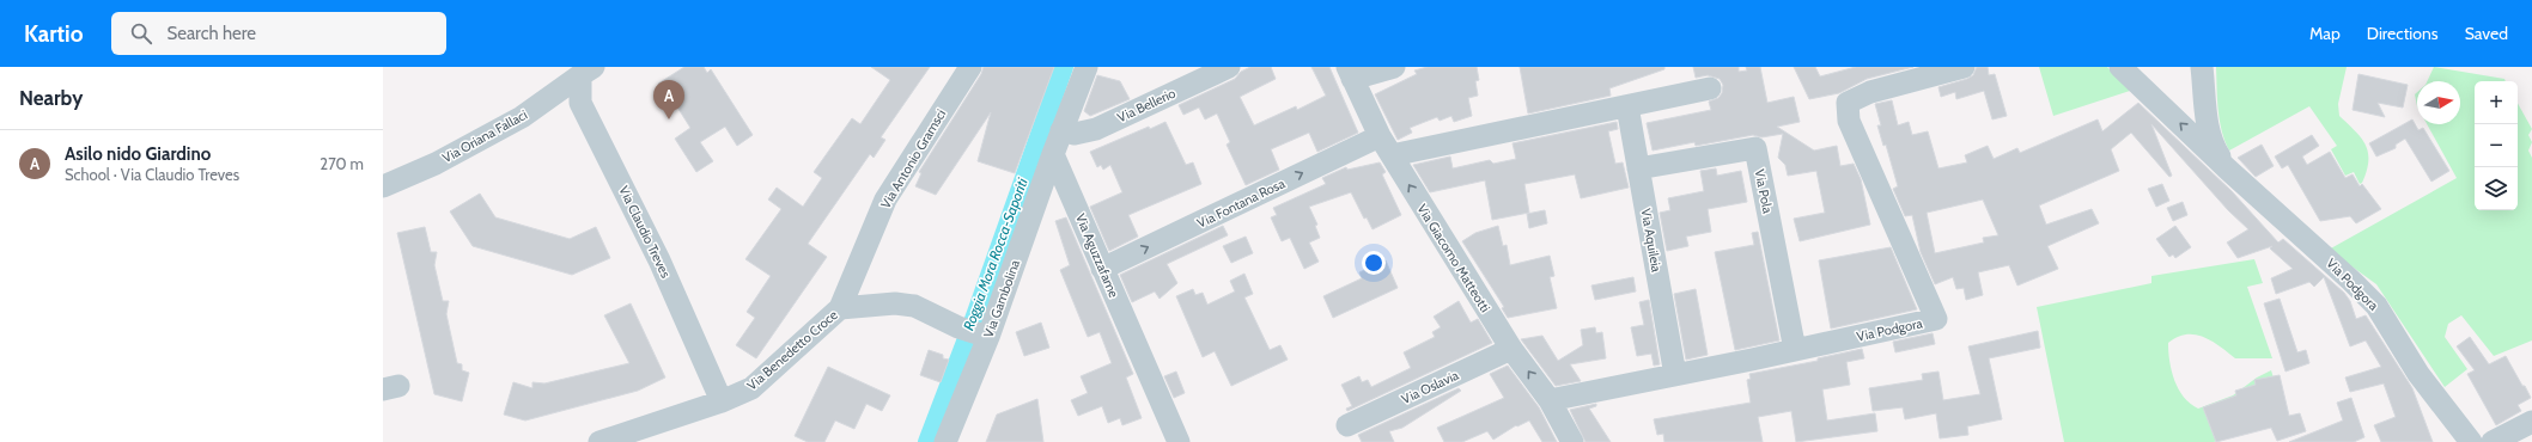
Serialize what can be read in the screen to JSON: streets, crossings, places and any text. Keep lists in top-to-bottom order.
{
  "streets": {
    "street": [
      "Via Bellerio",
      "Via Oriana Fallaci",
      "Via Antonio Gramsci",
      "Via Pola",
      "Via Fontana Rosa",
      "Via Claudio Treves",
      "Via Aquileia",
      "Via Aguzzafame",
      "Via Giacomo Matteotti",
      "Via Podgora",
      "Via Gambolina",
      "Via Benedetto Croce",
      "Via Oslavia"
    ]
  },
  "crossings": [
    ["Via Oriana Fallaci", "Via Claudio Treves"],
    ["Via Antonio Gramsci", "Via Benedetto Croce"],
    ["Via Pola", "Via Aquileia"],
    ["Via Pola", "Via Podgora"],
    ["Via Fontana Rosa", "Via Aguzzafame"],
    ["Via Fontana Rosa", "Via Giacomo Matteotti"],
    ["Via Claudio Treves", "Via Benedetto Croce"],
    ["Via Aquileia", "Via Podgora"],
    ["Via Aguzzafame", "Via Gambolina"],
    ["Via Giacomo Matteotti", "Via Podgora"],
    ["Via Giacomo Matteotti", "Via Oslavia"],
    ["Via Gambolina", "Via Benedetto Croce"]
  ],
  "one_way": ["Via Fontana Rosa", "Via Giacomo Matteotti"],
  "water": ["Roggia Mora Rocca-Saporiti"],
  "north": "right",
  "page": {
    "header": "Kartio",
    "search": "Search here",
    "nav": ["Map", "Directions", "Saved"],
    "heading": "Nearby",
    "pins": "A",
    "map_buttons": ["+", "−"],
    "list": [
      {
        "mark": "A",
        "name": "Asilo nido Giardino",
        "note": "School · Via Claudio Treves",
        "value": "270 m"
      }
    ]
  }
}
